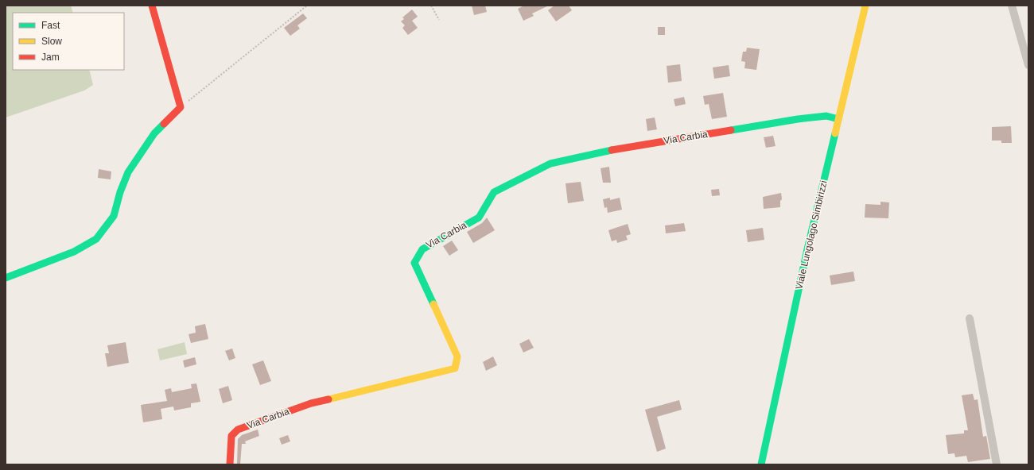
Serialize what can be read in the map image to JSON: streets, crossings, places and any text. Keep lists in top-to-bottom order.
{
  "streets": {
    "street": ["Via Carbia", "Viale Lungolago Simbirizzi"]
  },
  "crossings": [
    ["Via Carbia", "Viale Lungolago Simbirizzi"]
  ],
  "legend": ["Fast", "Slow", "Jam"]
}
